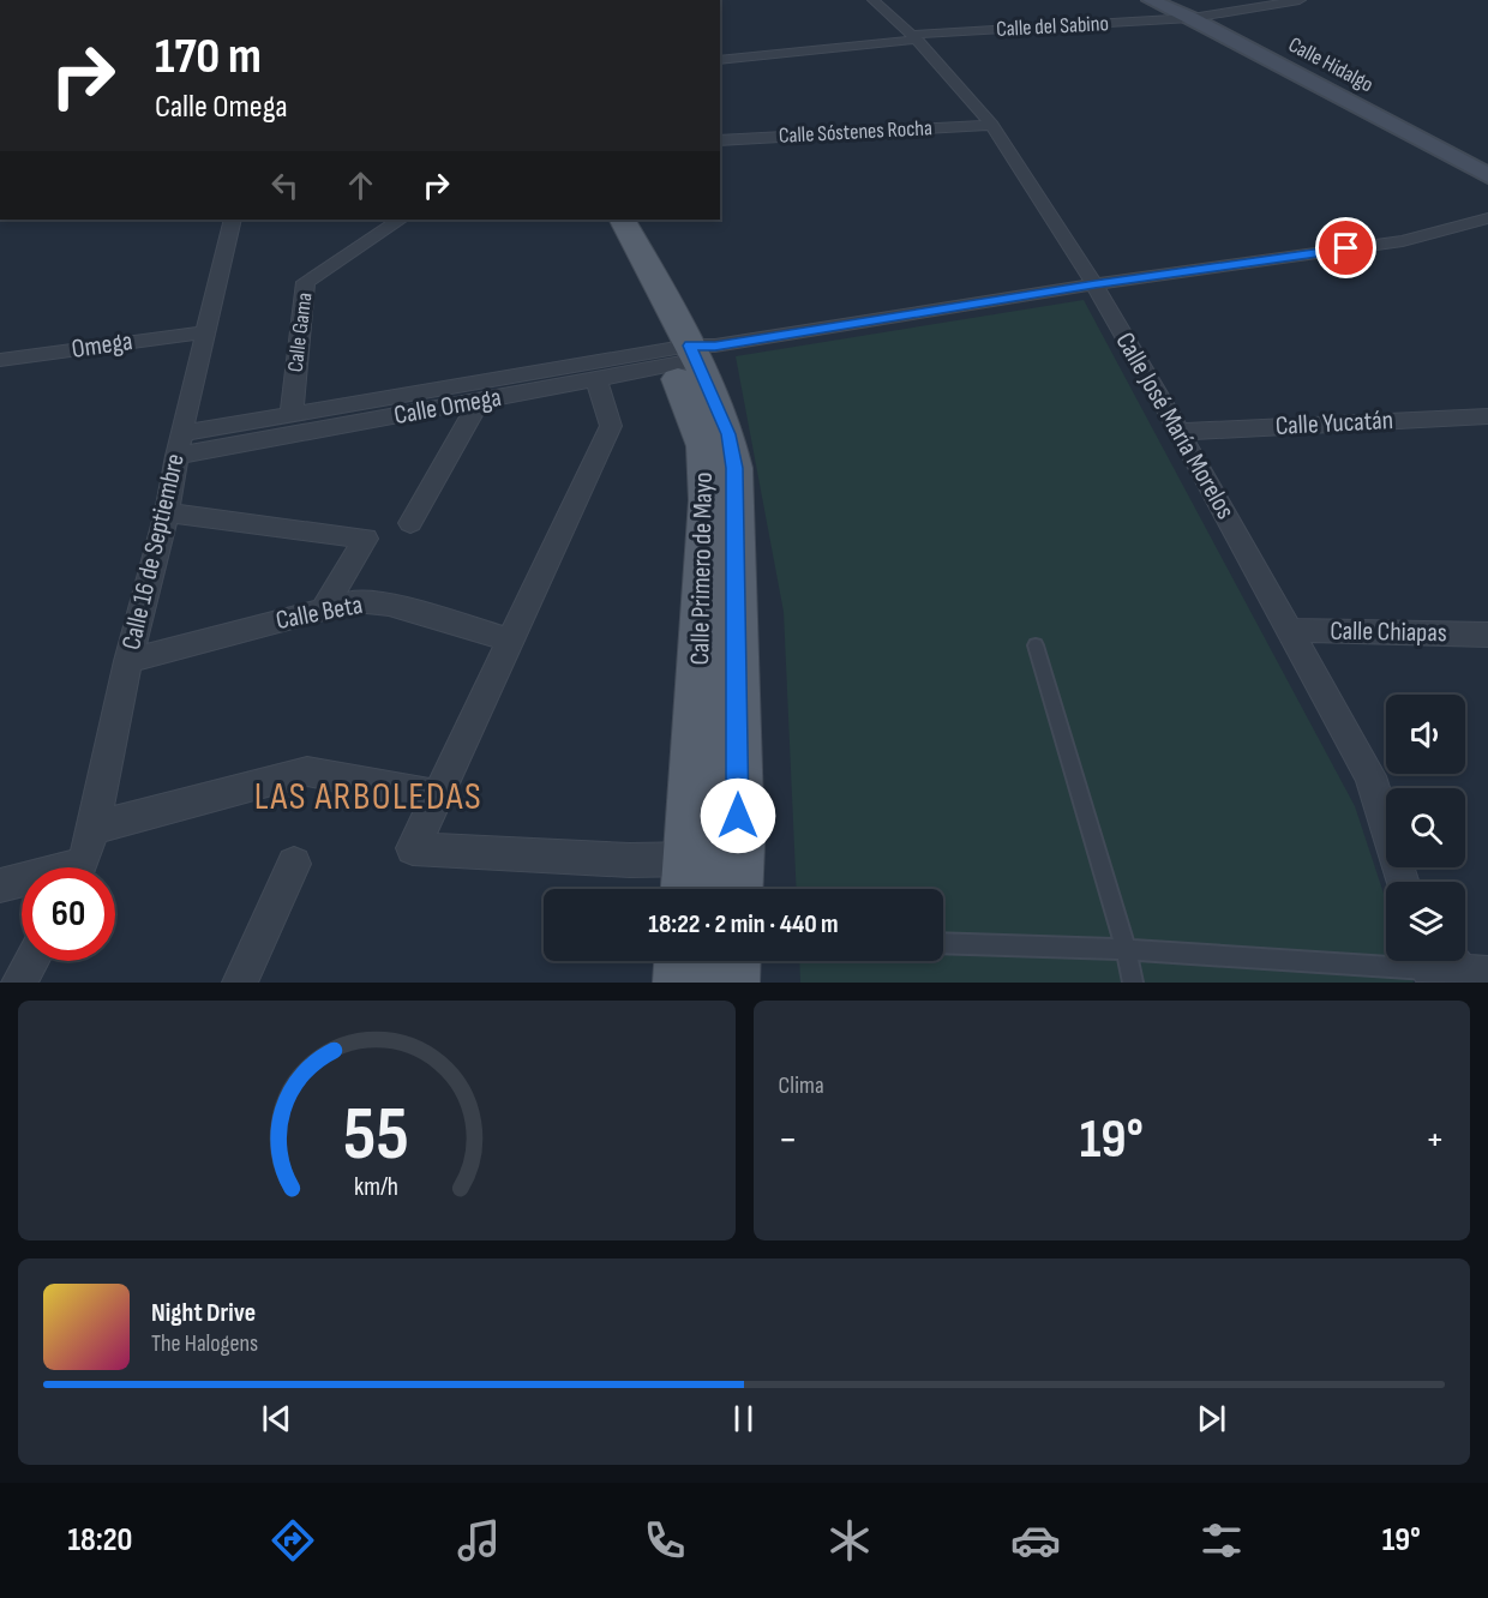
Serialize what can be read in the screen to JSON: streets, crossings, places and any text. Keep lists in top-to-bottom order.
{
  "streets": {
    "main road": ["Calle Primero de Mayo"],
    "street": [
      "Calle del Sabino",
      "Calle Hidalgo",
      "Calle Sóstenes Rocha",
      "Calle Gama",
      "Omega",
      "Calle Omega",
      "Calle Yucatán",
      "Calle José María Morelos",
      "Calle 16 de Septiembre",
      "Calle Beta",
      "Calle Chiapas"
    ]
  },
  "crossings": [
    ["Calle del Sabino", "Calle Hidalgo"],
    ["Calle del Sabino", "Calle José María Morelos"],
    ["Calle Sóstenes Rocha", "Calle José María Morelos"],
    ["Calle Gama", "Calle Omega"],
    ["Omega", "Calle 16 de Septiembre"],
    ["Calle Omega", "Calle José María Morelos"],
    ["Calle Omega", "Calle 16 de Septiembre"],
    ["Calle Omega", "Calle Primero de Mayo"],
    ["Calle Yucatán", "Calle José María Morelos"],
    ["Calle José María Morelos", "Calle Chiapas"],
    ["Calle 16 de Septiembre", "Calle Beta"]
  ],
  "districts": ["LAS ARBOLEDAS"],
  "page": {
    "turn": ["170 m", "Calle Omega"],
    "limit": "60",
    "trip": "18:22 · 2 min · 440 m",
    "tile": "Clima",
    "heat": ["−", "19°", "+"],
    "song": ["Night Drive", "The Halogens"],
    "tabs": ["18:20", "19°"],
    "gauge": ["55", "km/h"]
  }
}
